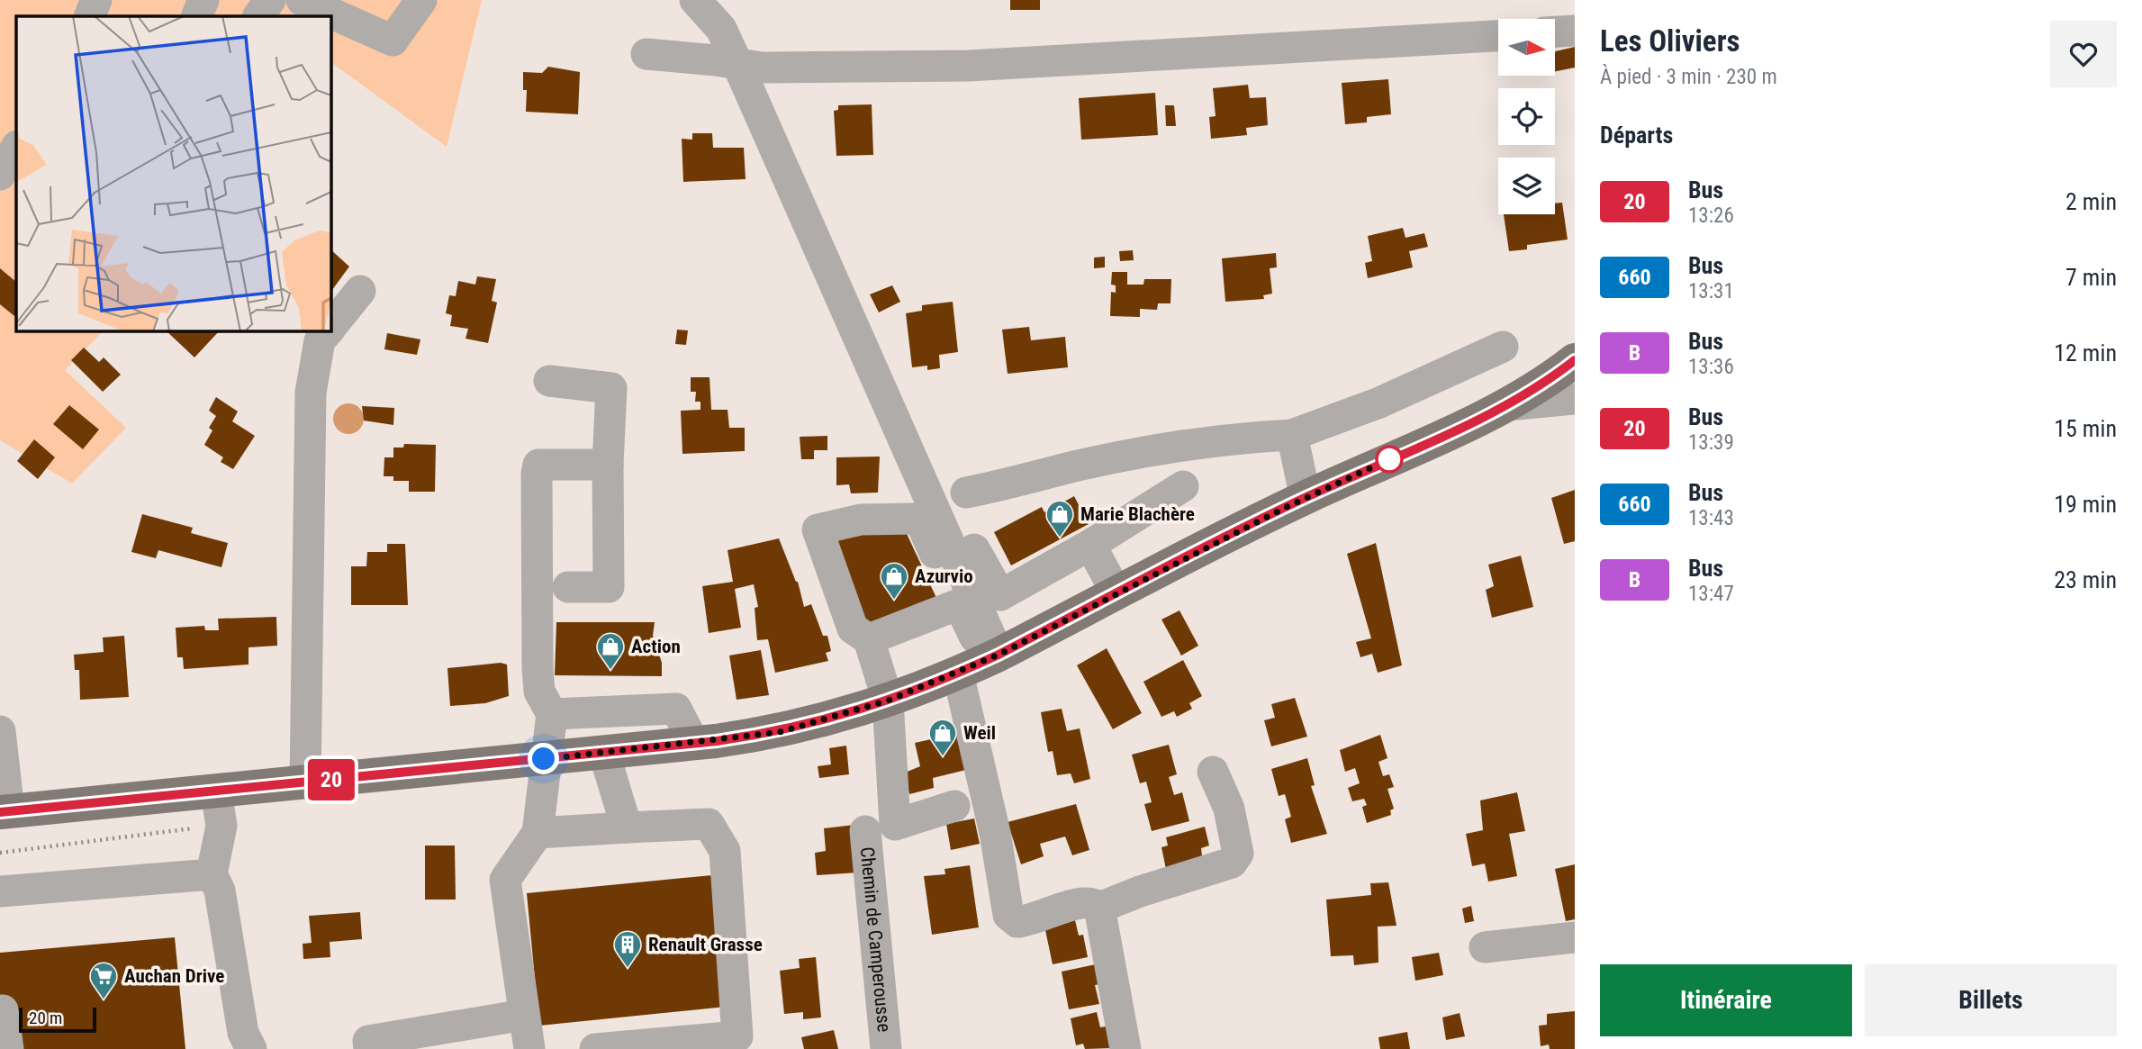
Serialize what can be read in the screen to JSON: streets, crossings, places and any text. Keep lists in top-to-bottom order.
{
  "streets": {
    "street": ["Chemin de Camperousse"]
  },
  "places": {
    "shop": [
      "Marie Blachère",
      "Azurvio",
      "Action",
      "Weil"
    ],
    "building": ["Renault Grasse"],
    "supermarket": ["Auchan Drive"]
  },
  "lines": ["bus line 20"],
  "scale_bar": "20 m",
  "north": "right",
  "page": {
    "on_map": "20",
    "heading": [
      ["Les Oliviers", "À pied · 3 min · 230 m"],
      "Départs"
    ],
    "list": [
      {
        "mark": "20",
        "name": "Bus",
        "note": "13:26",
        "value": "2 min"
      },
      {
        "mark": "660",
        "name": "Bus",
        "note": "13:31",
        "value": "7 min"
      },
      {
        "mark": "B",
        "name": "Bus",
        "note": "13:36",
        "value": "12 min"
      },
      {
        "mark": "20",
        "name": "Bus",
        "note": "13:39",
        "value": "15 min"
      },
      {
        "mark": "660",
        "name": "Bus",
        "note": "13:43",
        "value": "19 min"
      },
      {
        "mark": "B",
        "name": "Bus",
        "note": "13:47",
        "value": "23 min"
      }
    ],
    "buttons": ["Itinéraire", "Billets"],
    "scale": "20 m"
  }
}
